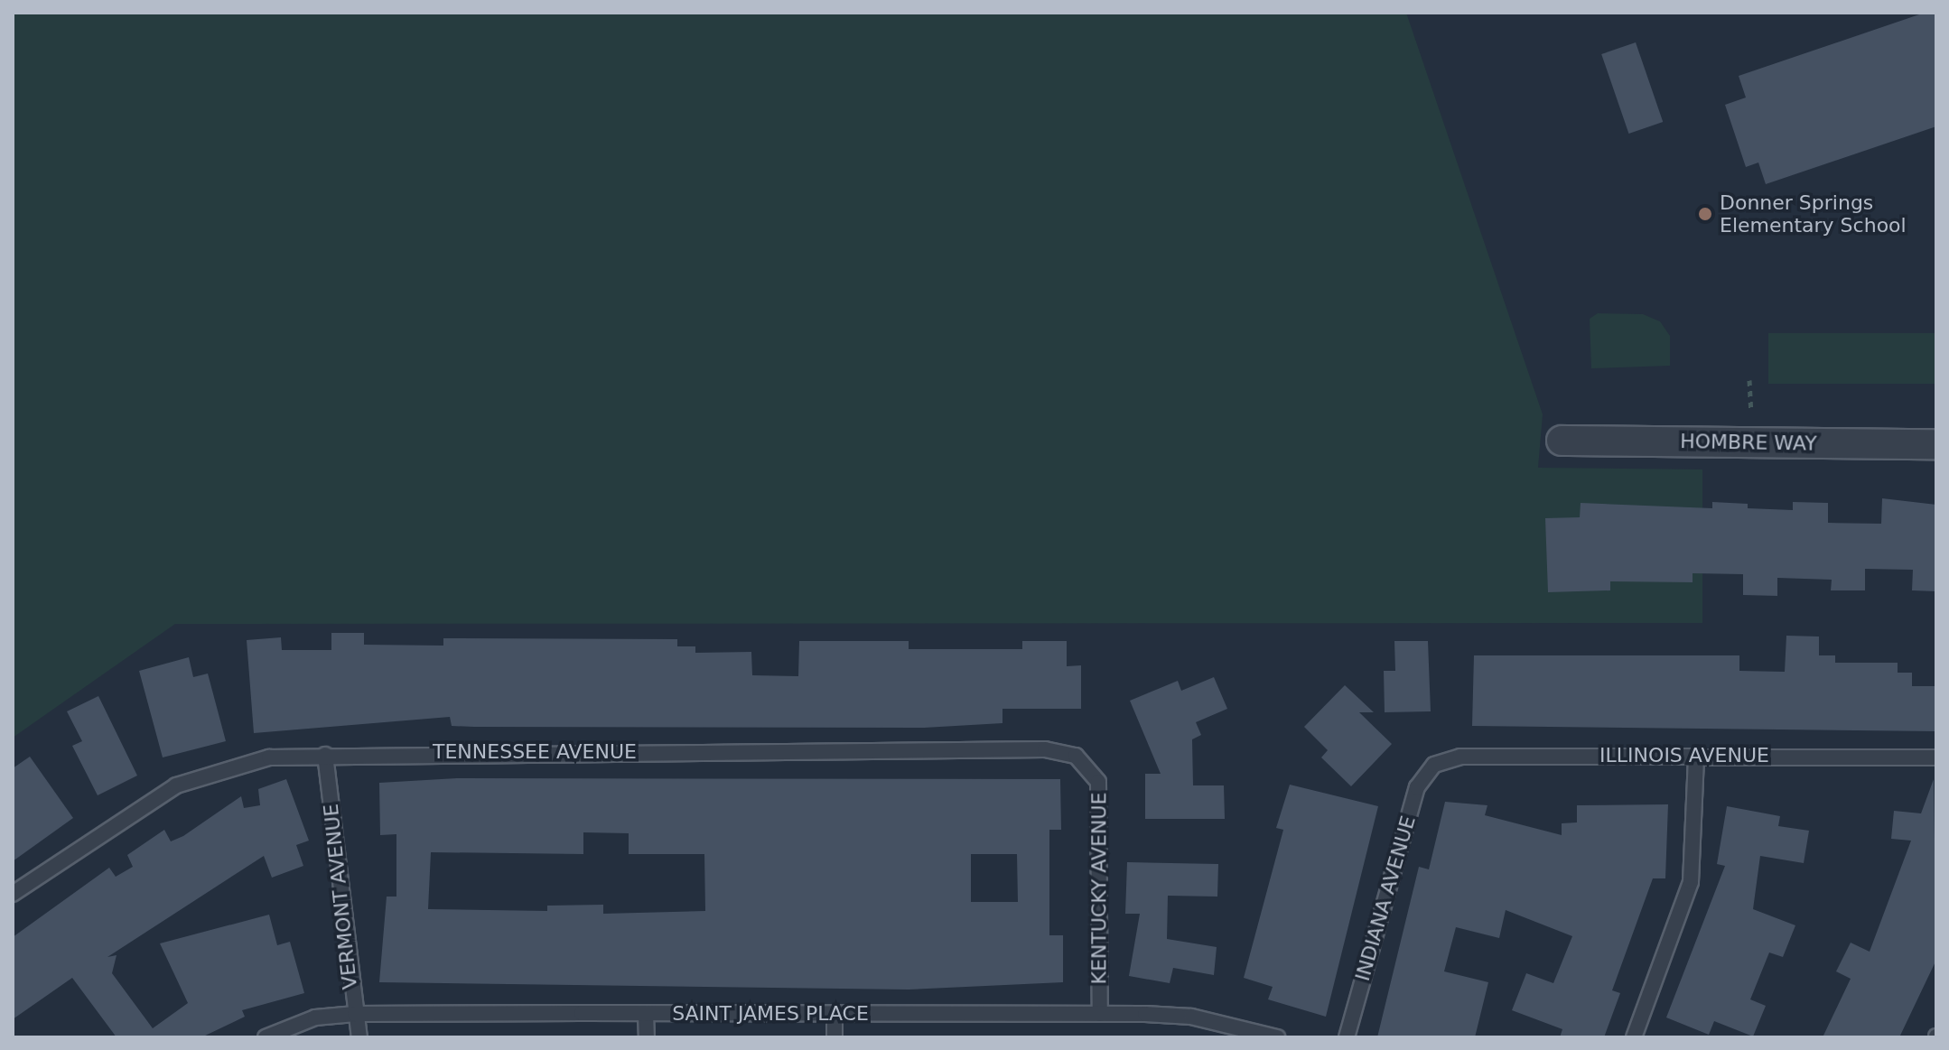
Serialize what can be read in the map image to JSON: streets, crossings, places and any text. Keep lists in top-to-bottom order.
{
  "streets": {
    "street": ["HOMBRE WAY"],
    "lane": [
      "TENNESSEE AVENUE",
      "ILLINOIS AVENUE",
      "KENTUCKY AVENUE",
      "VERMONT AVENUE",
      "INDIANA AVENUE",
      "SAINT JAMES PLACE"
    ]
  },
  "crossings": [
    ["TENNESSEE AVENUE", "KENTUCKY AVENUE"],
    ["TENNESSEE AVENUE", "VERMONT AVENUE"],
    ["ILLINOIS AVENUE", "INDIANA AVENUE"],
    ["KENTUCKY AVENUE", "SAINT JAMES PLACE"],
    ["VERMONT AVENUE", "SAINT JAMES PLACE"]
  ],
  "places": ["Donner Springs Elementary School"]
}
